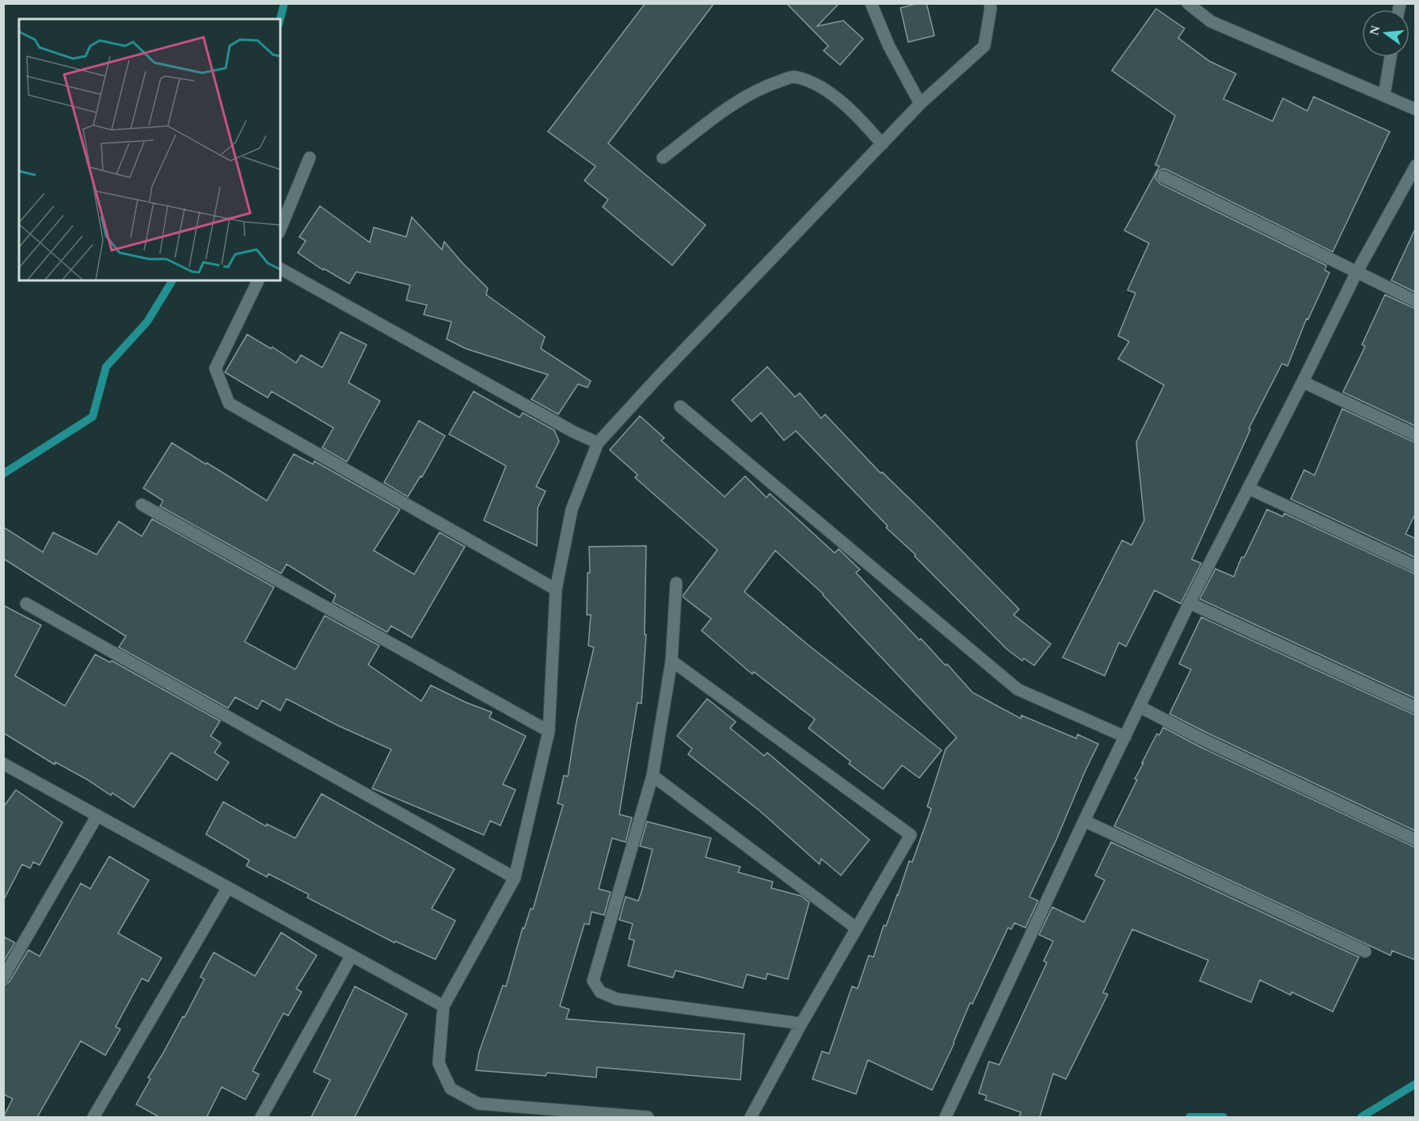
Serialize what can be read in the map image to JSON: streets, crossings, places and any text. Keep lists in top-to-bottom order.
{
  "north": "left"
}
